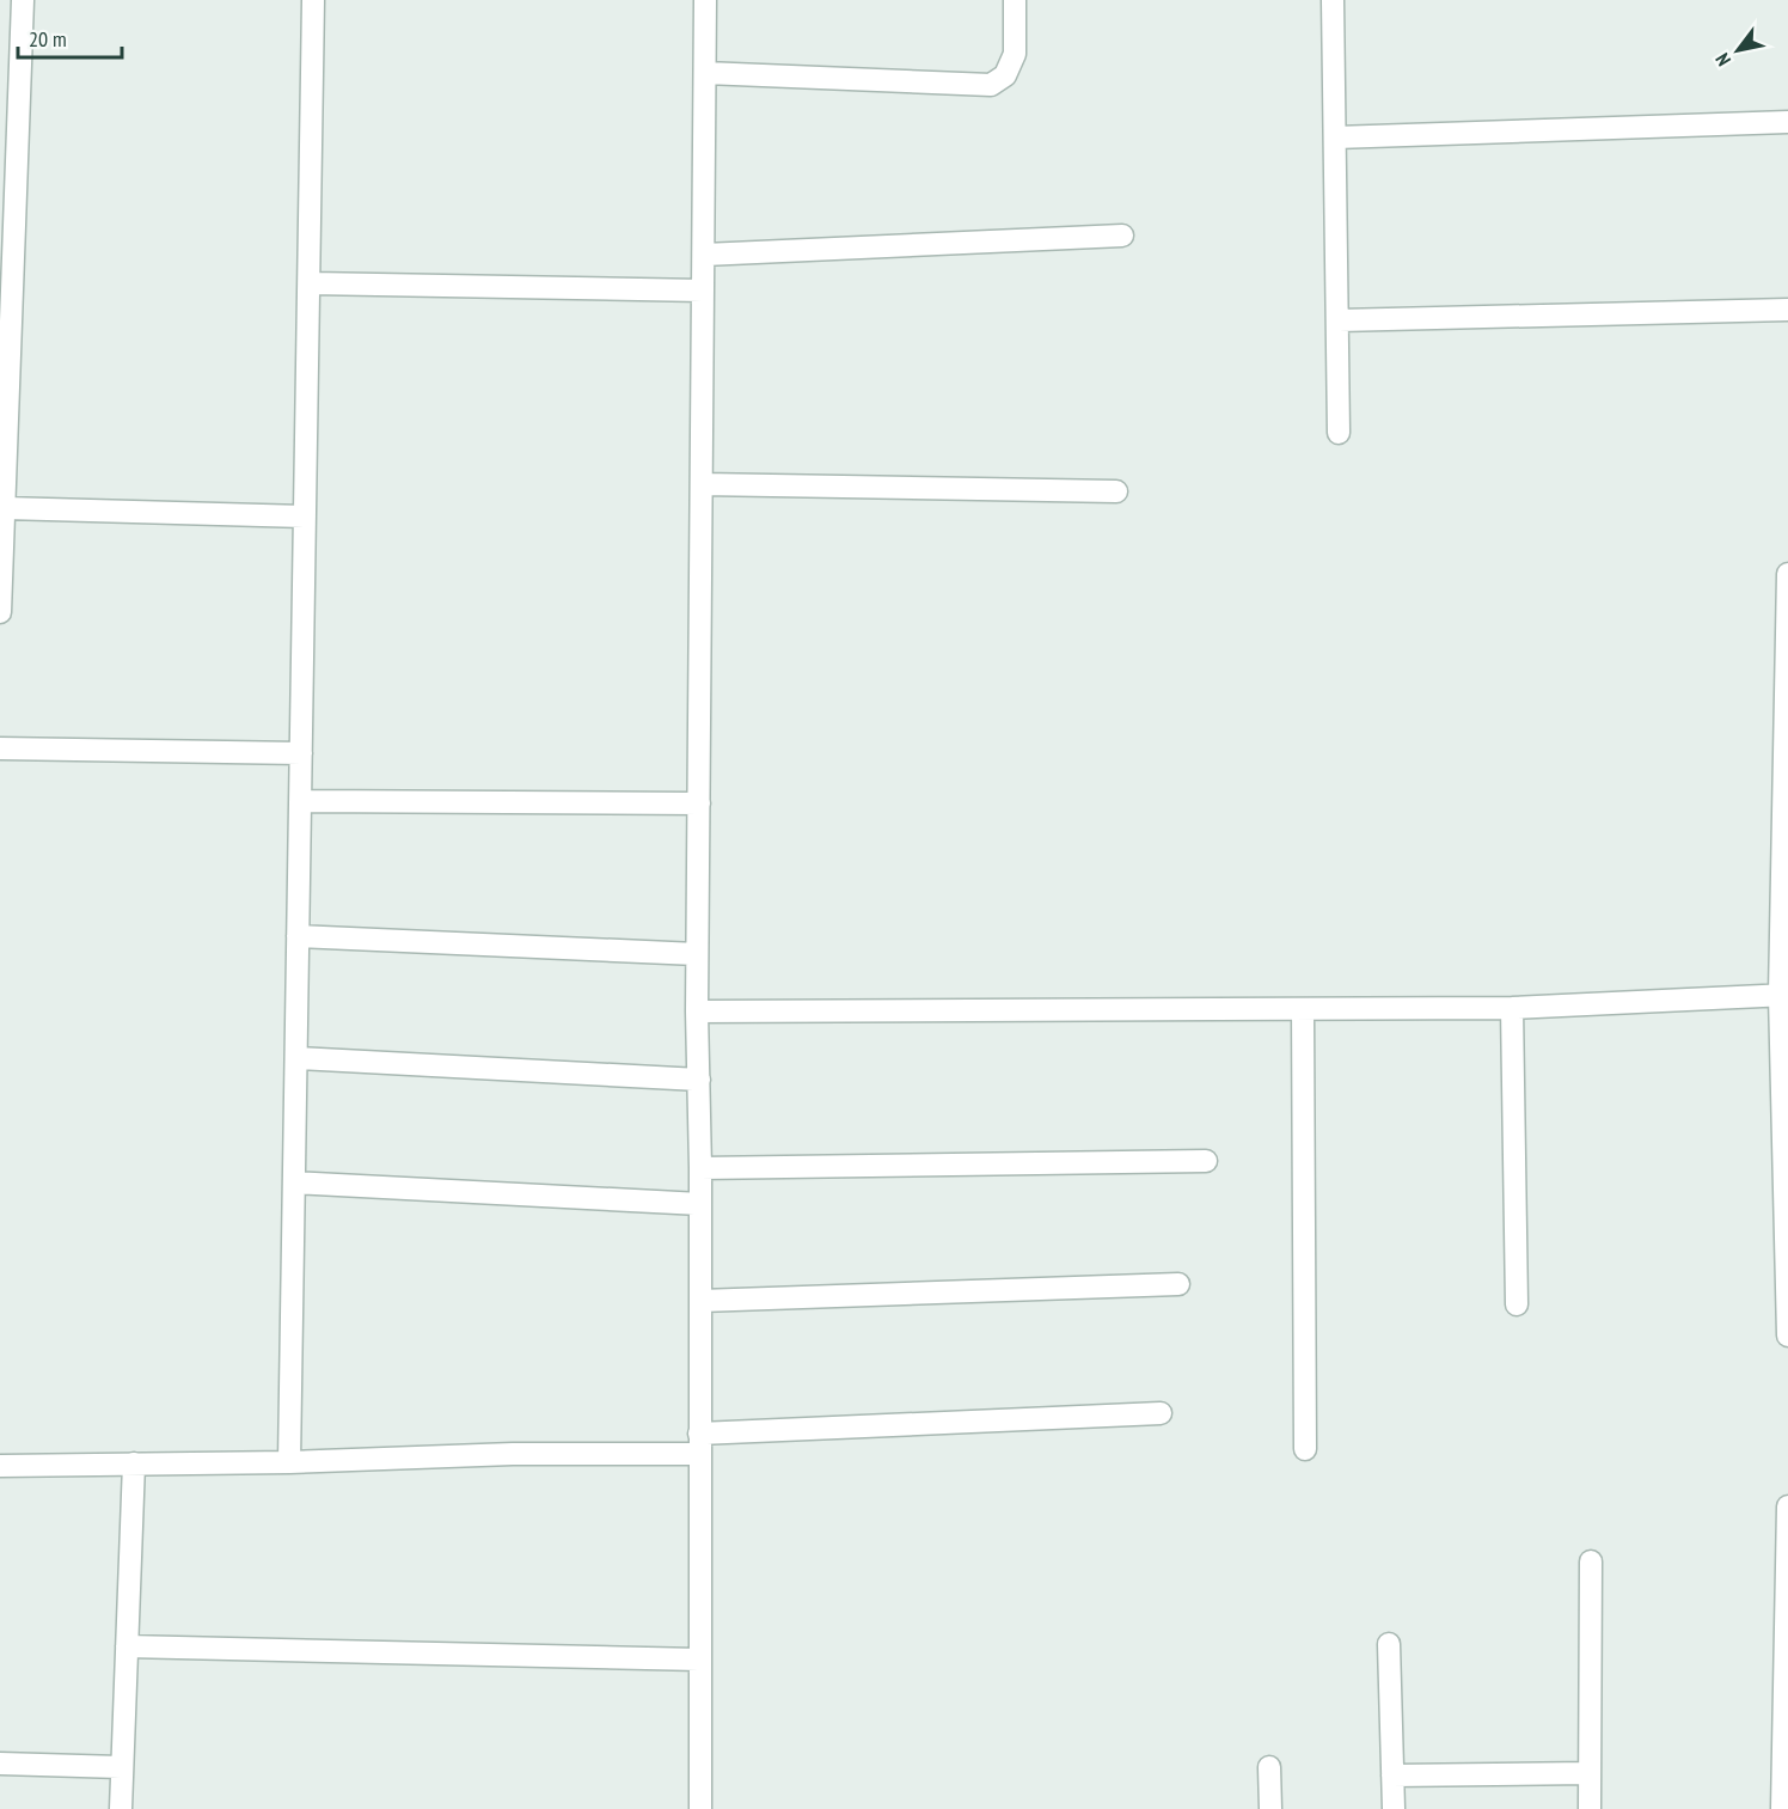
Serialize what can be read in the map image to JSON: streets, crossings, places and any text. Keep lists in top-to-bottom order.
{
  "scale_bar": "20 m",
  "north": "bottom left"
}
